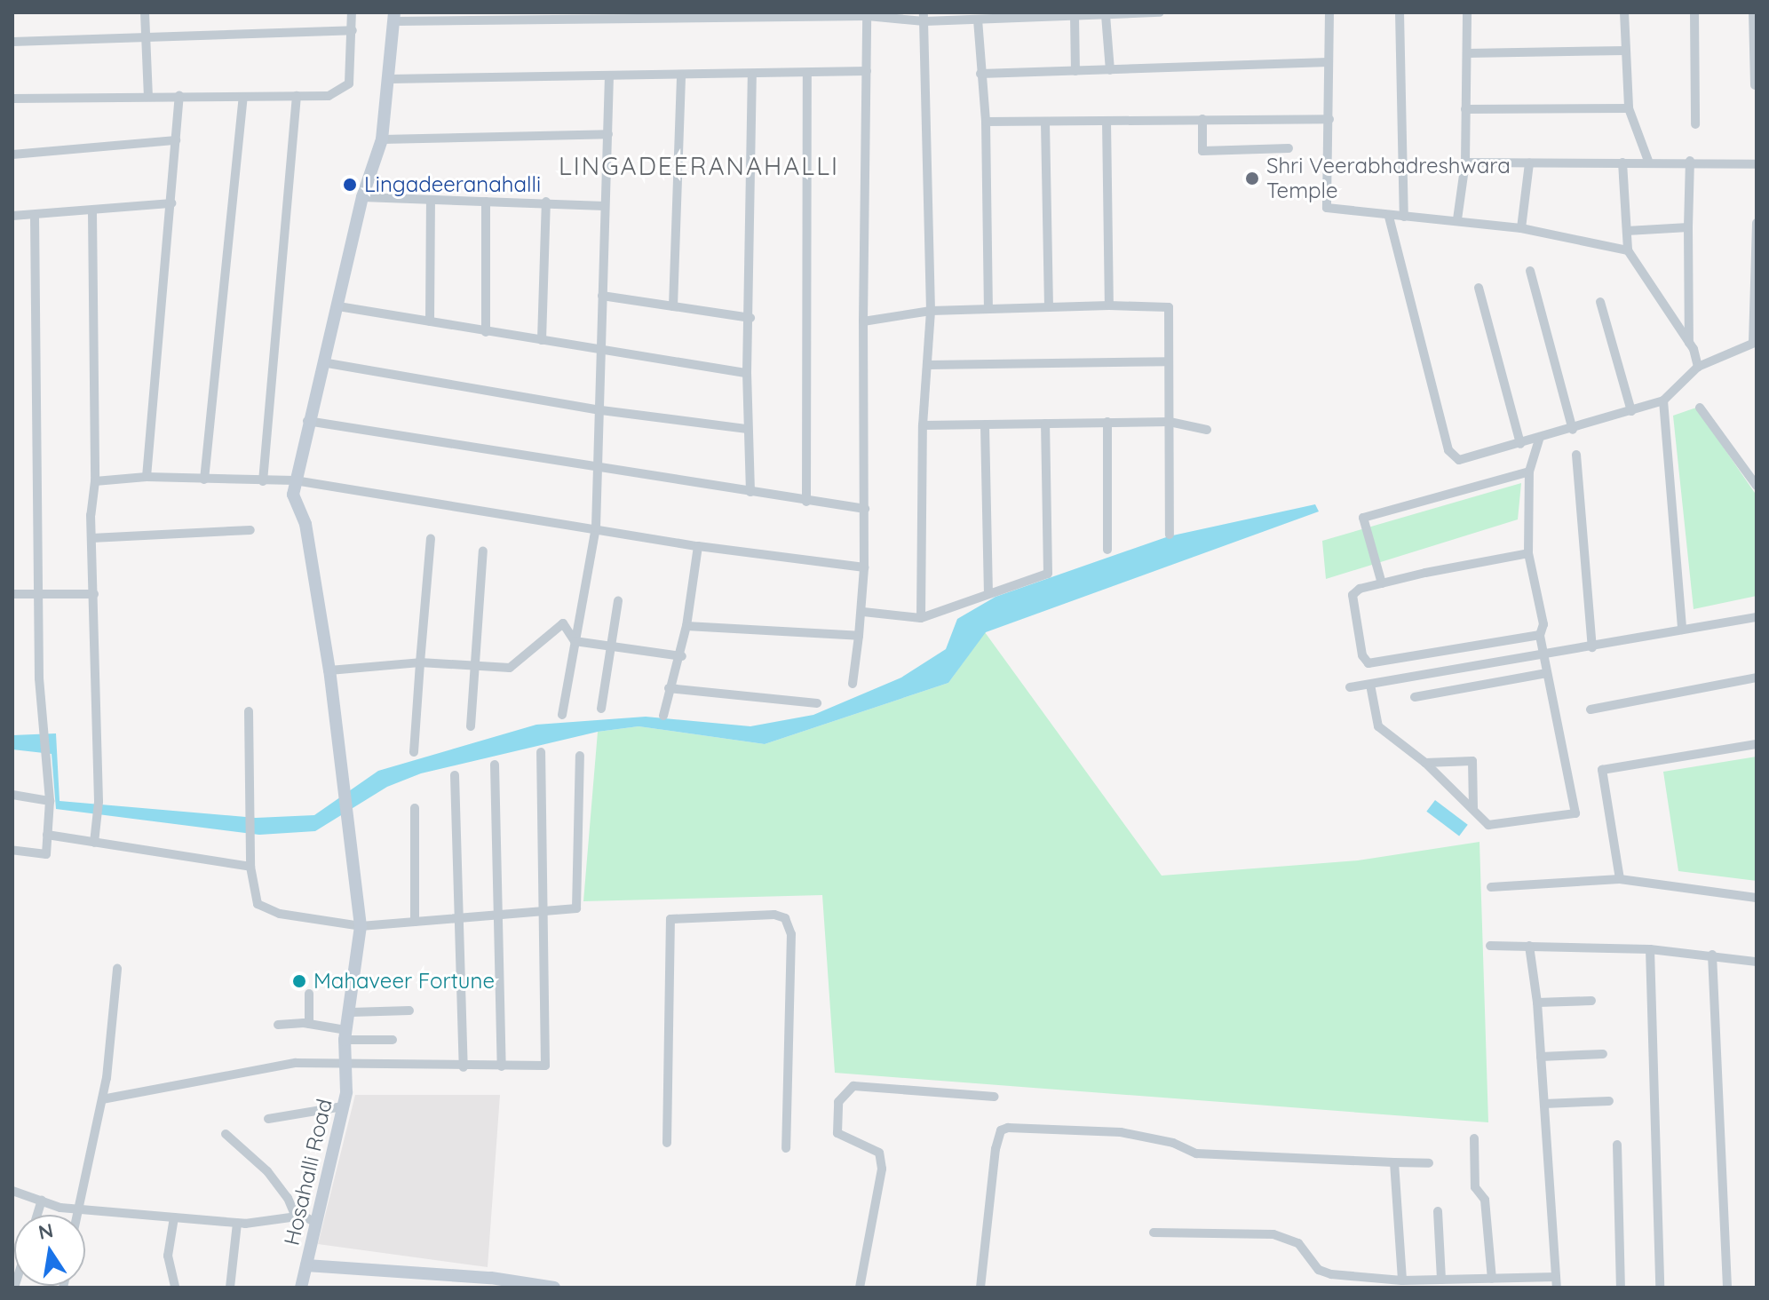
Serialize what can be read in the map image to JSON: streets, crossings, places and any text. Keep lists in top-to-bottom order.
{
  "streets": {
    "street": ["Hosahalli Road"]
  },
  "districts": ["LINGADEERANAHALLI"],
  "places": ["Shri Veerabhadreshwara Temple", "Lingadeeranahalli", "Mahaveer Fortune"],
  "north": "top"
}
